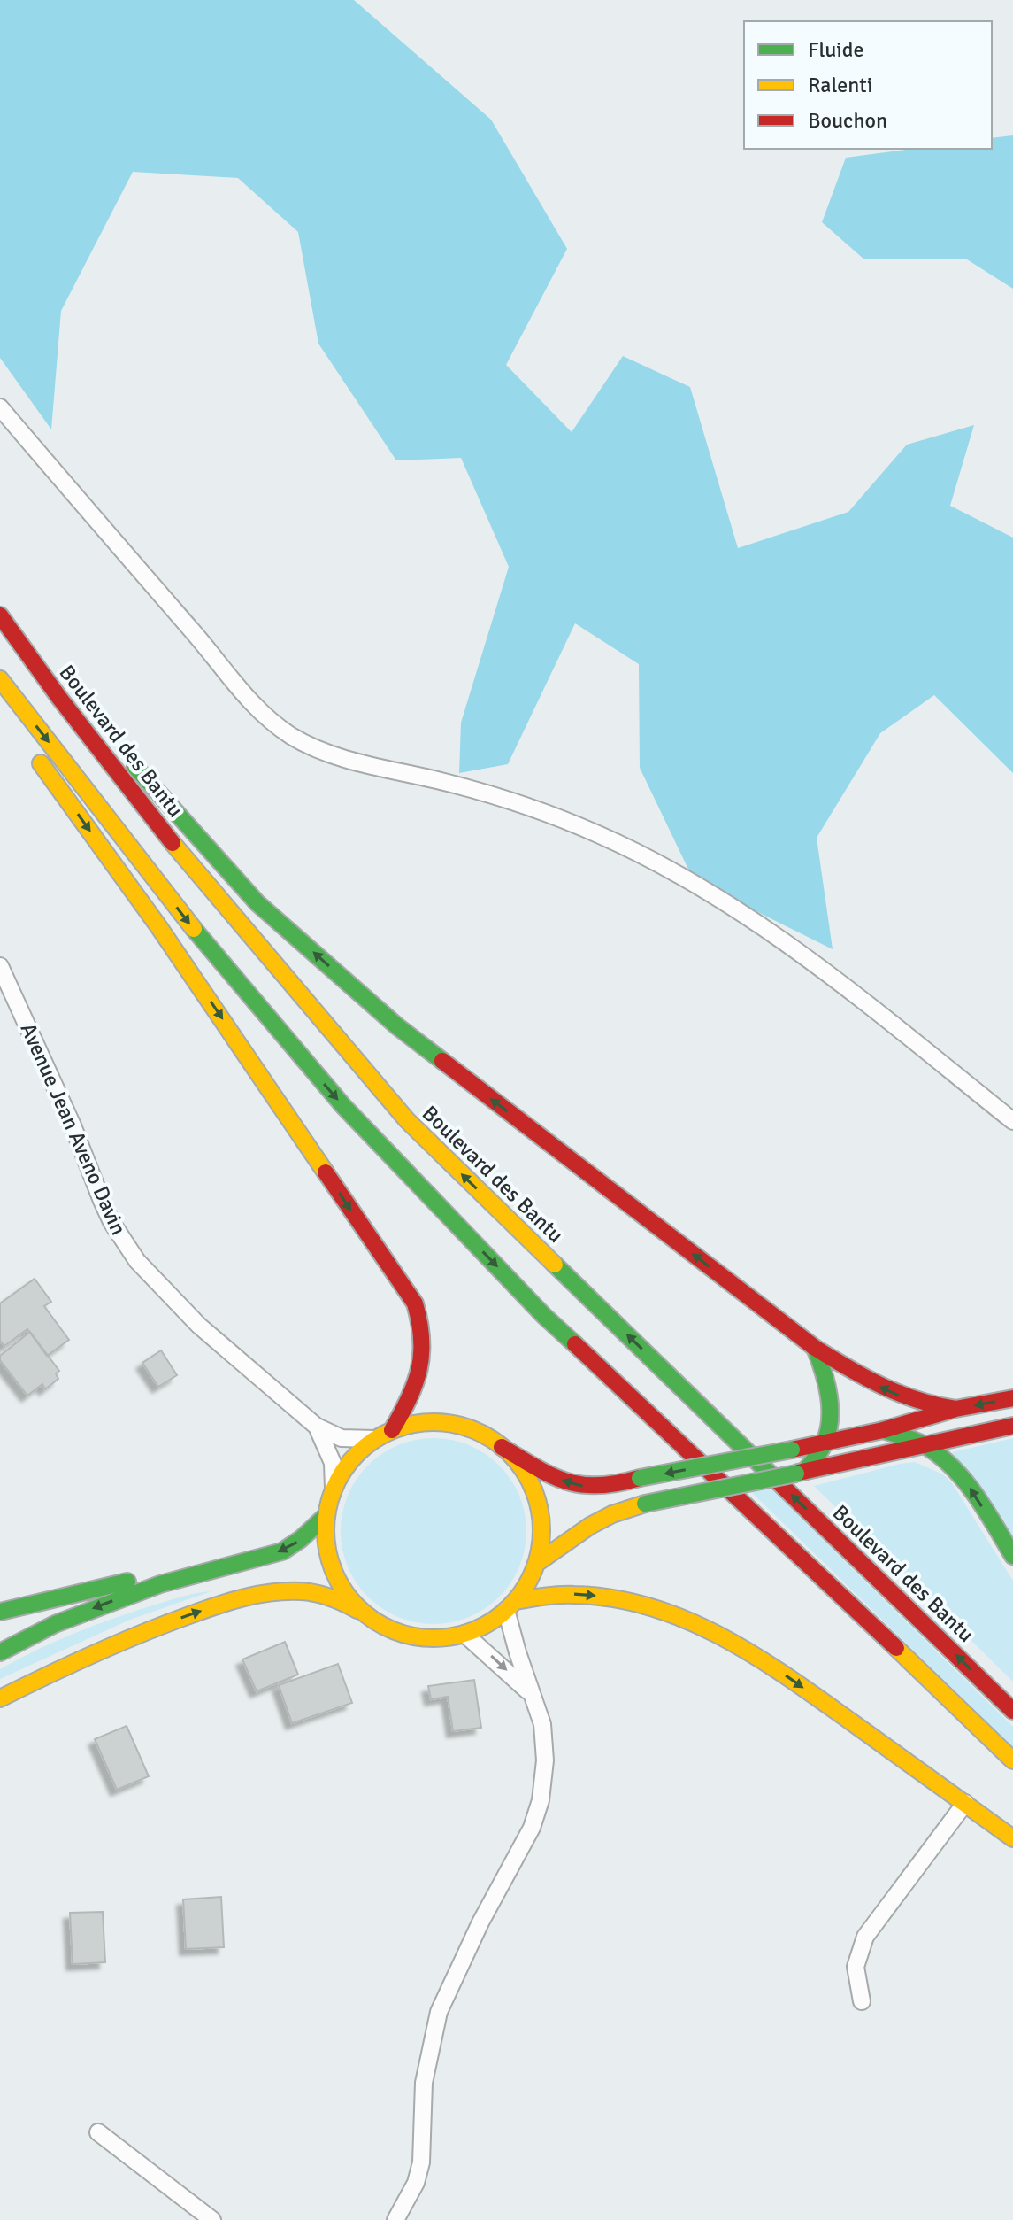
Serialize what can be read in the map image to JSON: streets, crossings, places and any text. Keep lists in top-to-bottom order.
{
  "streets": {
    "main road": ["Boulevard des Bantu"],
    "street": ["Avenue Jean Aveno Davin"]
  },
  "legend": ["Fluide", "Ralenti", "Bouchon"]
}
